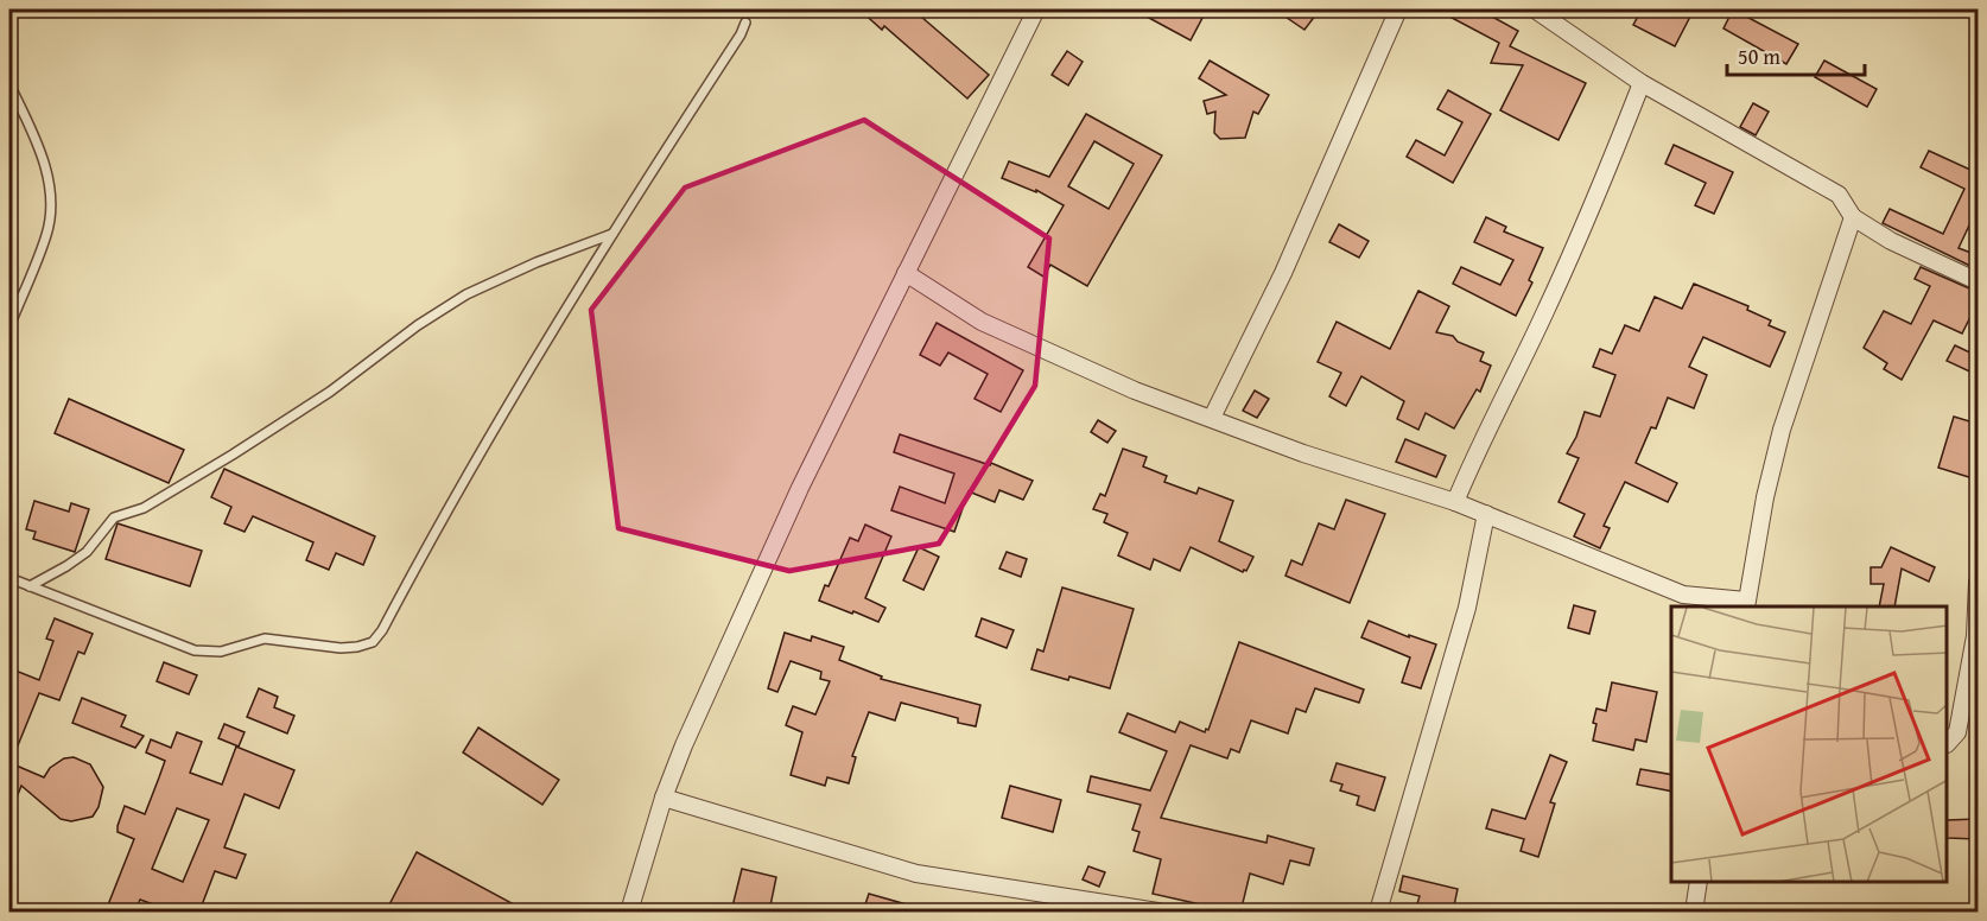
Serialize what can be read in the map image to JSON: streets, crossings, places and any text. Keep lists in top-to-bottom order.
{
  "scale_bar": "50 m"
}
